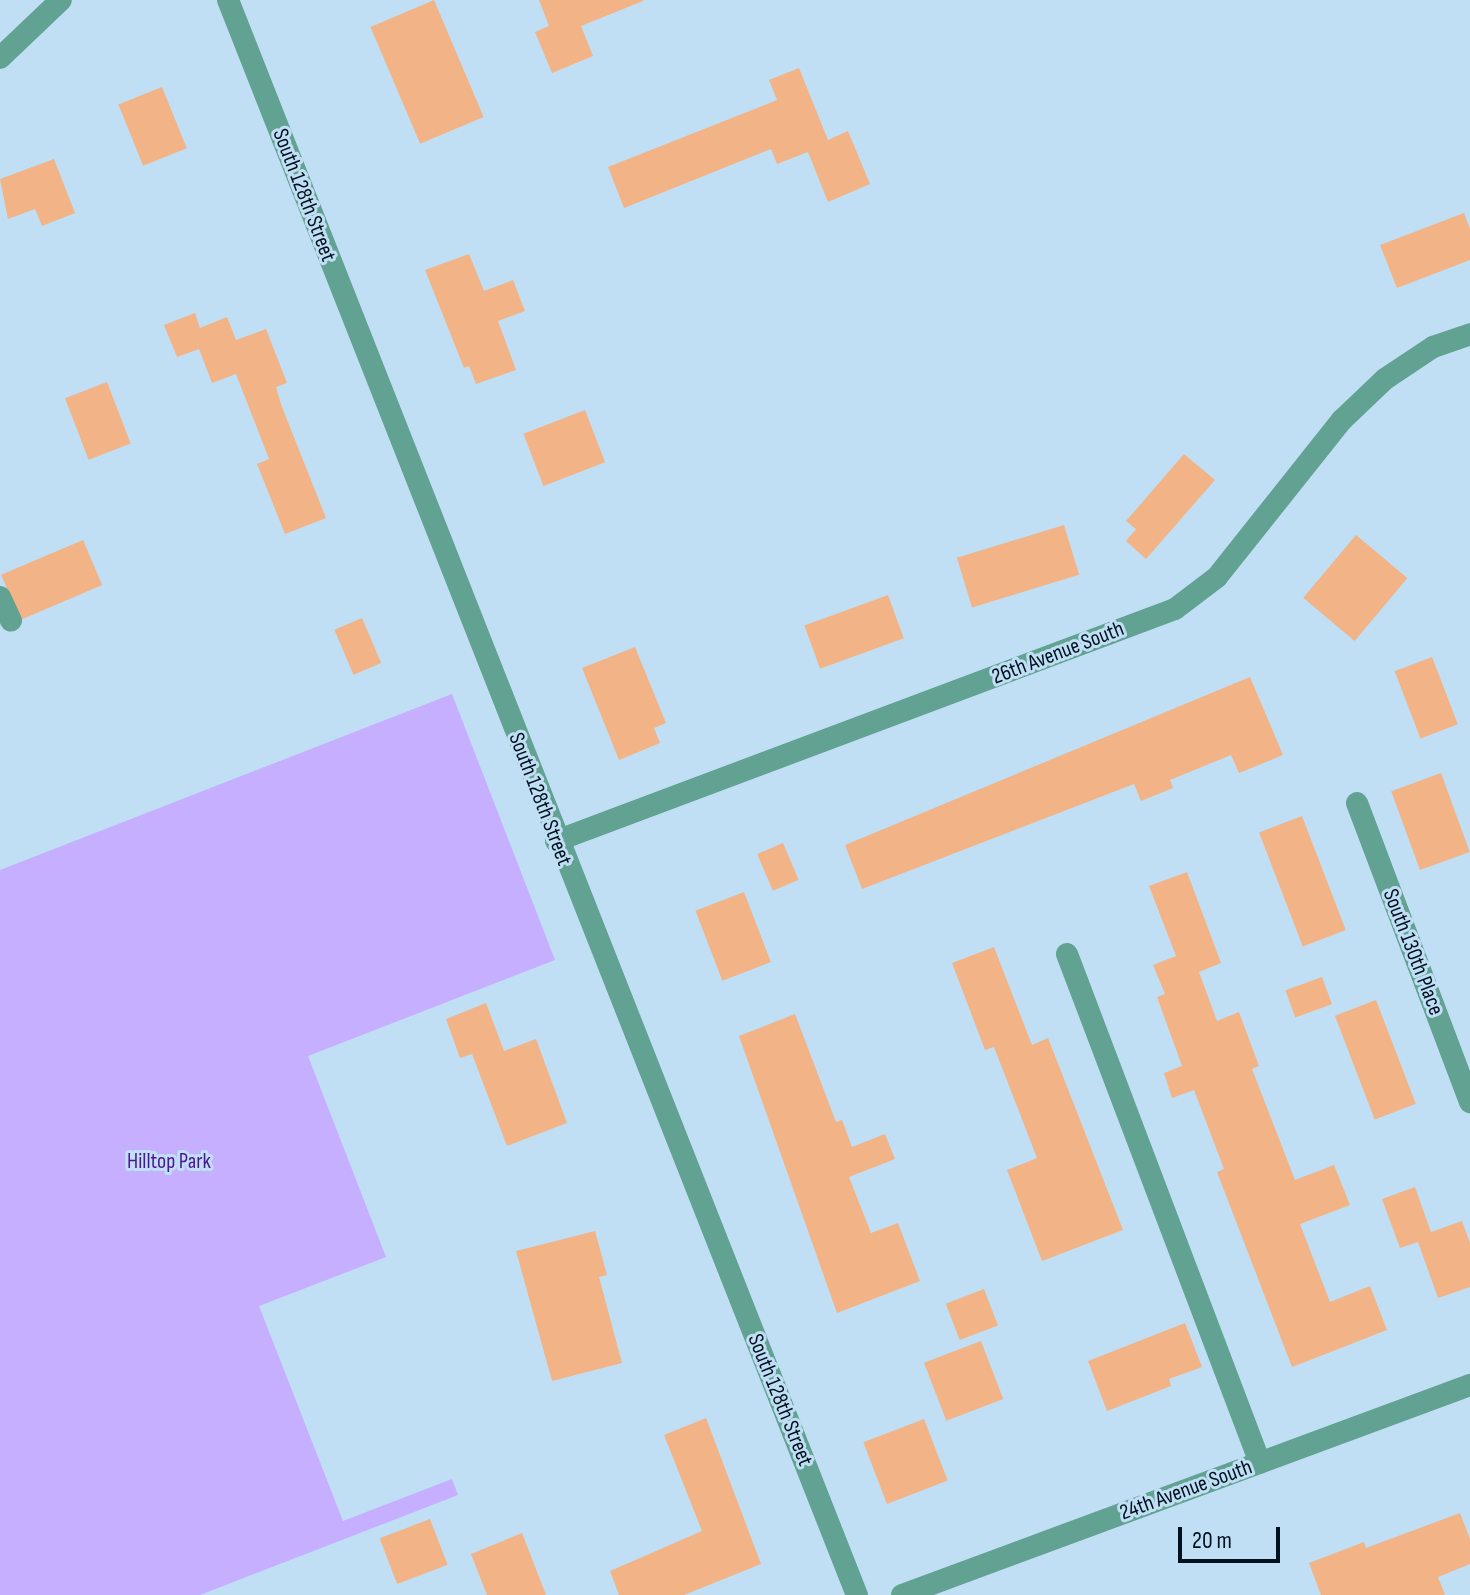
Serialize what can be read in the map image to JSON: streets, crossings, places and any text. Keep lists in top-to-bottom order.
{
  "streets": {
    "street": [
      "South 128th Street",
      "26th Avenue South",
      "South 130th Place",
      "24th Avenue South"
    ]
  },
  "crossings": [
    ["South 128th Street", "26th Avenue South"]
  ],
  "parks": ["Hilltop Park"],
  "scale_bar": "20 m"
}
